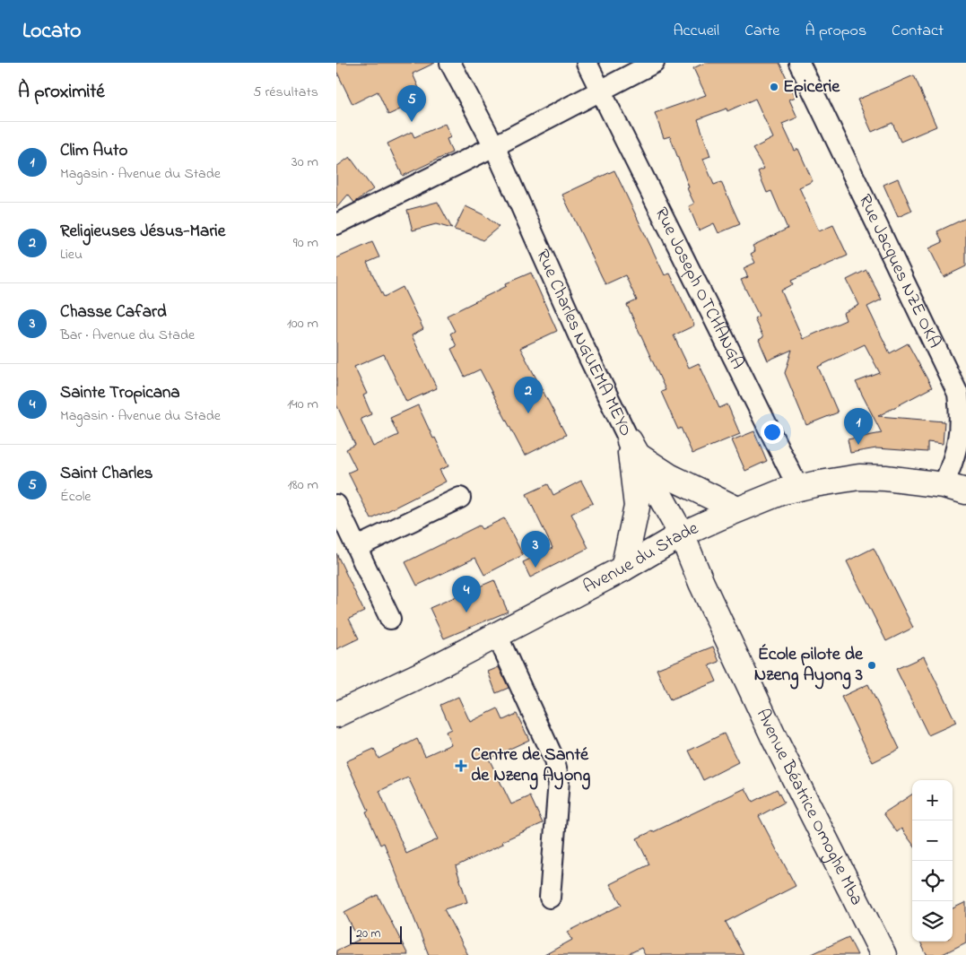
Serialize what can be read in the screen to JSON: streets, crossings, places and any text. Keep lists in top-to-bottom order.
{
  "streets": {
    "main road": ["Rue Charles NGUEMA MEYO", "Avenue du Stade", "Avenue Béatrice Omoghe Mba"],
    "street": ["Rue Jacques NZE OKA", "Rue Joseph OTCHANGA"]
  },
  "crossings": [
    ["Rue Jacques NZE OKA", "Avenue du Stade"],
    ["Rue Joseph OTCHANGA", "Avenue du Stade"],
    ["Rue Charles NGUEMA MEYO", "Avenue du Stade"],
    ["Rue Charles NGUEMA MEYO", "Avenue Béatrice Omoghe Mba"],
    ["Avenue du Stade", "Avenue Béatrice Omoghe Mba"]
  ],
  "places": {
    "other": ["Epicerie", "École pilote de Nzeng Ayong 3"],
    "health": ["Centre de Santé de Nzeng Ayong"]
  },
  "scale_bar": "20 m",
  "page": {
    "header": "Locato",
    "nav": [
      "Accueil",
      "Carte",
      "À propos",
      "Contact"
    ],
    "heading": ["À proximité", "5 résultats"],
    "pins": [
      "5",
      "2",
      "1",
      "3",
      "4"
    ],
    "list": [
      {
        "mark": "1",
        "name": "Clim Auto",
        "note": "Magasin · Avenue du Stade",
        "value": "30 m"
      },
      {
        "mark": "2",
        "name": "Religieuses Jésus-Marie",
        "note": "Lieu",
        "value": "90 m"
      },
      {
        "mark": "3",
        "name": "Chasse Cafard",
        "note": "Bar · Avenue du Stade",
        "value": "100 m"
      },
      {
        "mark": "4",
        "name": "Sainte Tropicana",
        "note": "Magasin · Avenue du Stade",
        "value": "140 m"
      },
      {
        "mark": "5",
        "name": "Saint Charles",
        "note": "École",
        "value": "180 m"
      }
    ],
    "map_buttons": ["+", "−"],
    "scale": "20 m"
  }
}
